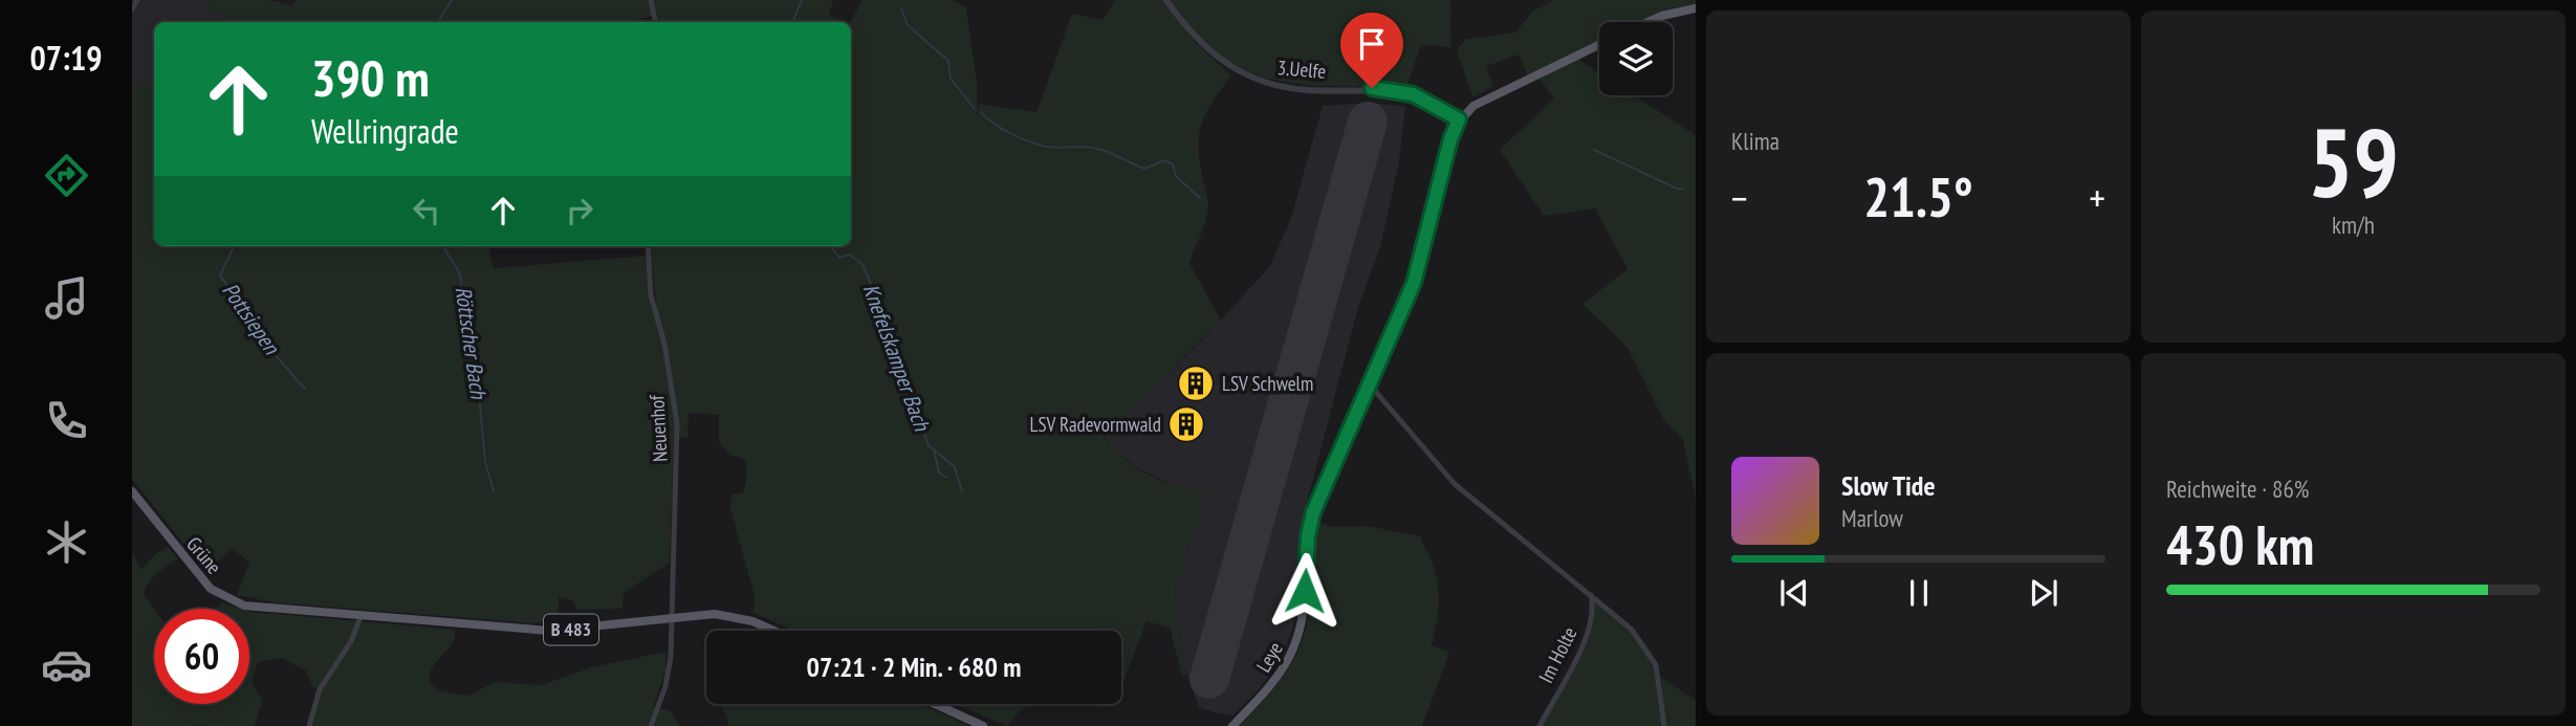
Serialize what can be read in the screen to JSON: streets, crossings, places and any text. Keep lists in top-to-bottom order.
{
  "streets": {
    "main road": ["Grüne", "B 483", "Leye"],
    "street": ["3.Uelfe", "Neuenhof", "Im Holte"]
  },
  "crossings": [
    ["3.Uelfe", "Leye"],
    ["Neuenhof", "Grüne"],
    ["Neuenhof", "B 483"],
    ["Grüne", "B 483"]
  ],
  "water": ["Pottsiepen", "Röttscher Bach", "Knefelskamper Bach"],
  "places": {
    "building": ["LSV Schwelm", "LSV Radevormwald"]
  },
  "page": {
    "tabs": "07:19",
    "tile": [
      "Klima",
      ["59", "km/h"],
      ["Reichweite · 86%", "430 km"]
    ],
    "turn": ["390 m", "Wellringrade"],
    "heat": ["−", "21.5°", "+"],
    "song": ["Slow Tide", "Marlow"],
    "limit": "60",
    "trip": "07:21 · 2 Min. · 680 m"
  }
}
